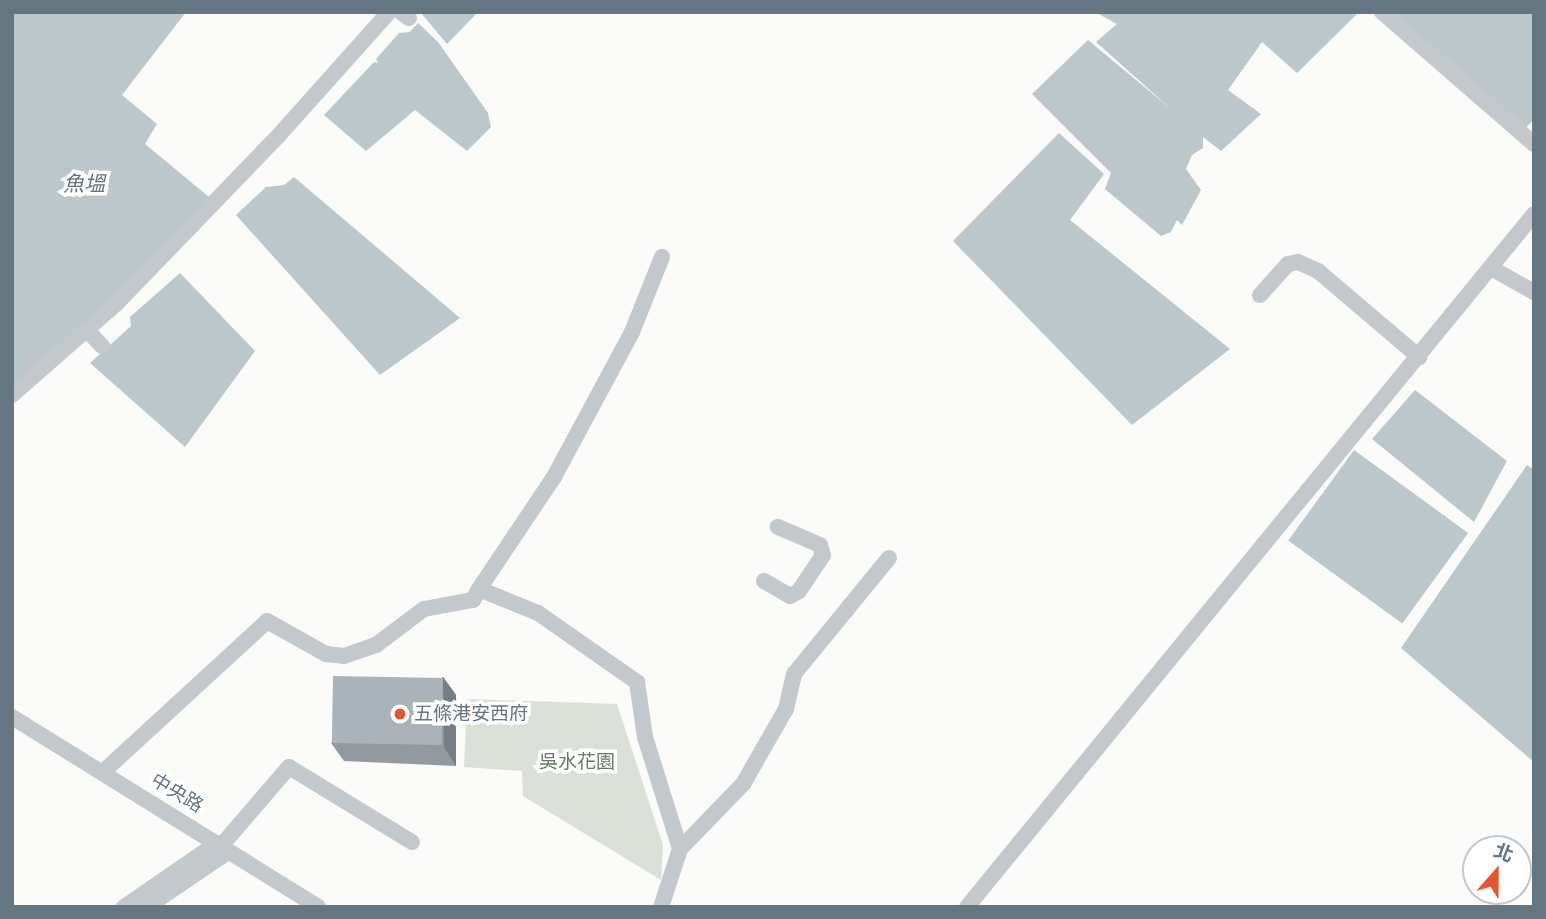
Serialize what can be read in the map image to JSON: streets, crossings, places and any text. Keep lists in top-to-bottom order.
{
  "streets": {
    "street": ["中央路"]
  },
  "water": ["魚塭"],
  "parks": ["吳水花園"],
  "places": ["五條港安西府"],
  "north": "top"
}
